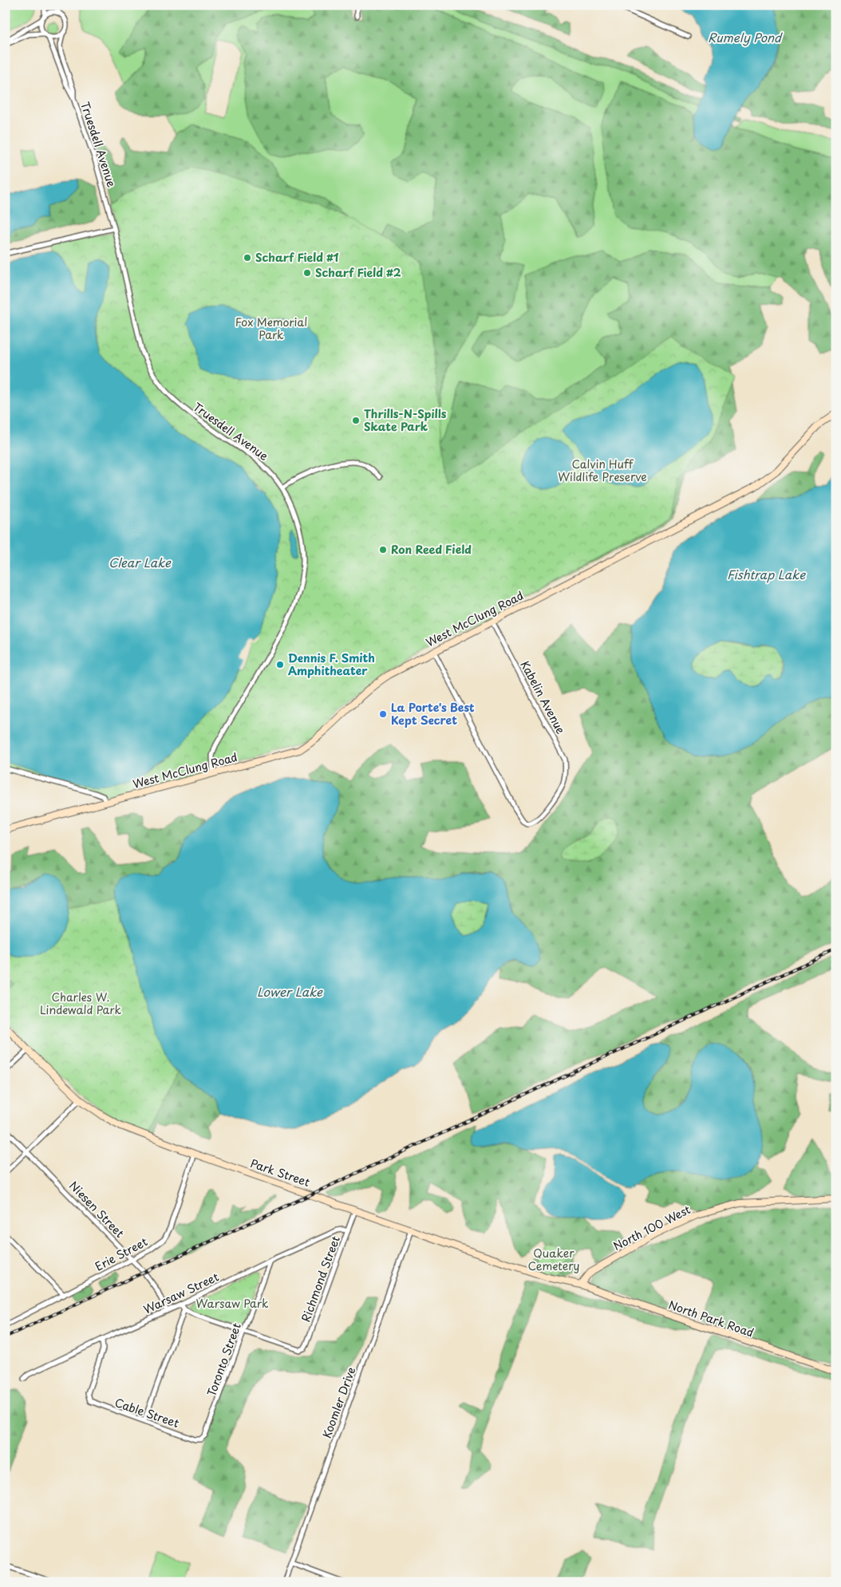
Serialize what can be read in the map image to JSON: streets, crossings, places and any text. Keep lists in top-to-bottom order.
{
  "streets": {
    "street": [
      "Truesdell Avenue",
      "West McClung Road",
      "Kabelin Avenue",
      "Park Street",
      "Niesen Street",
      "North 100 West",
      "Erie Street",
      "Richmond Street",
      "Warsaw Street",
      "North Park Road",
      "Toronto Street",
      "Koomler Drive",
      "Cable Street"
    ]
  },
  "crossings": [
    ["Truesdell Avenue", "West McClung Road"],
    ["West McClung Road", "Kabelin Avenue"],
    ["Park Street", "North 100 West"],
    ["Park Street", "Erie Street"],
    ["Park Street", "Richmond Street"],
    ["Park Street", "North Park Road"],
    ["Park Street", "Koomler Drive"],
    ["Niesen Street", "Erie Street"],
    ["Niesen Street", "Warsaw Street"],
    ["North 100 West", "North Park Road"],
    ["Richmond Street", "Warsaw Street"],
    ["Richmond Street", "Toronto Street"],
    ["Warsaw Street", "Toronto Street"],
    ["Warsaw Street", "Cable Street"],
    ["Toronto Street", "Cable Street"]
  ],
  "water": [
    "Rumely Pond",
    "Clear Lake",
    "Fishtrap Lake",
    "Lower Lake"
  ],
  "parks": [
    "Fox Memorial Park",
    "Calvin Huff Wildlife Preserve",
    "Charles W. Lindewald Park",
    "Quaker Cemetery",
    "Warsaw Park"
  ],
  "places": [
    "Scharf Field #1",
    "Scharf Field #2",
    "Thrills-N-Spills Skate Park",
    "Ron Reed Field",
    "Dennis F. Smith Amphitheater",
    "La Porte's Best Kept Secret"
  ]
}
